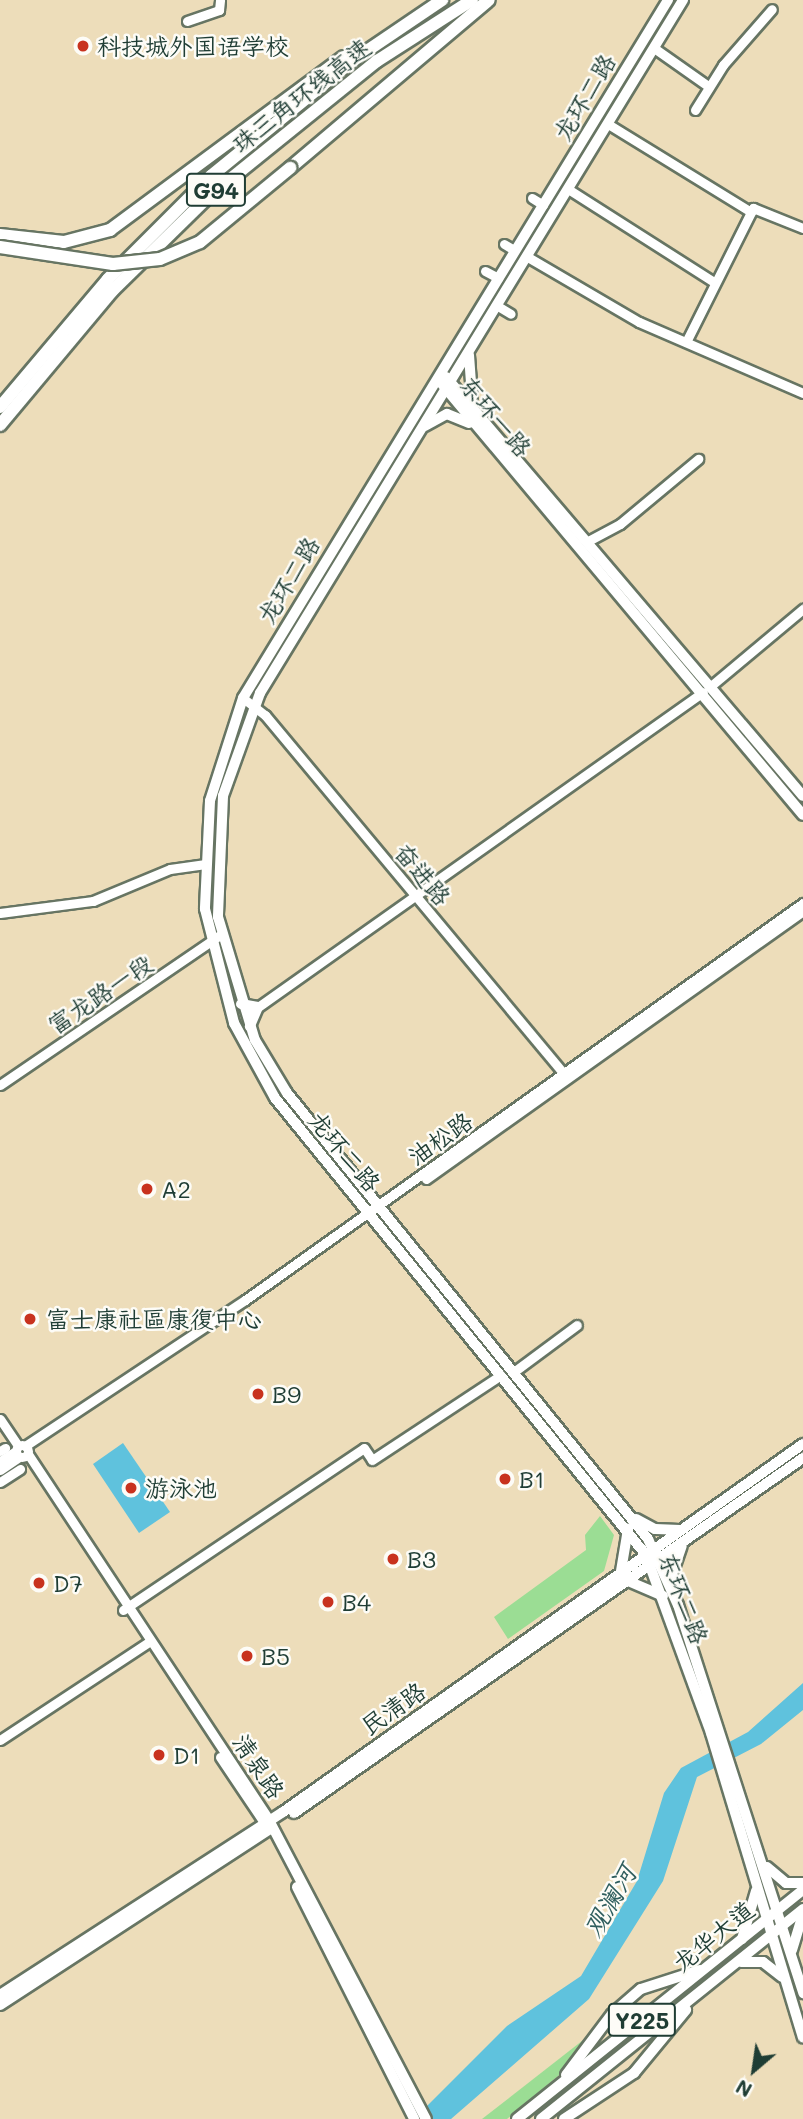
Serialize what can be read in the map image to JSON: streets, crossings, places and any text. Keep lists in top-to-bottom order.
{
  "streets": {
    "highway": ["珠三角环线高速", "G94"],
    "main road": [
      "龙环二路",
      "东环一路",
      "东环二路",
      "民清路",
      "清泉路",
      "龙华大道",
      "Y225"
    ],
    "street": ["奋进路", "富龙路一段", "油松路"]
  },
  "crossings": [
    ["龙环二路", "东环一路"],
    ["龙环二路", "奋进路"],
    ["龙环二路", "富龙路一段"],
    ["龙环二路", "油松路"],
    ["龙环二路", "东环二路"],
    ["奋进路", "油松路"],
    ["油松路", "东环二路"],
    ["油松路", "清泉路"],
    ["东环二路", "民清路"],
    ["东环二路", "龙华大道"],
    ["民清路", "清泉路"]
  ],
  "water": ["观澜河"],
  "places": [
    "科技城外国语学校",
    "A2",
    "富士康社區康復中心",
    "B9",
    "B1",
    "游泳池",
    "B3",
    "D7",
    "B4",
    "B5",
    "D1"
  ],
  "north": "bottom left"
}
